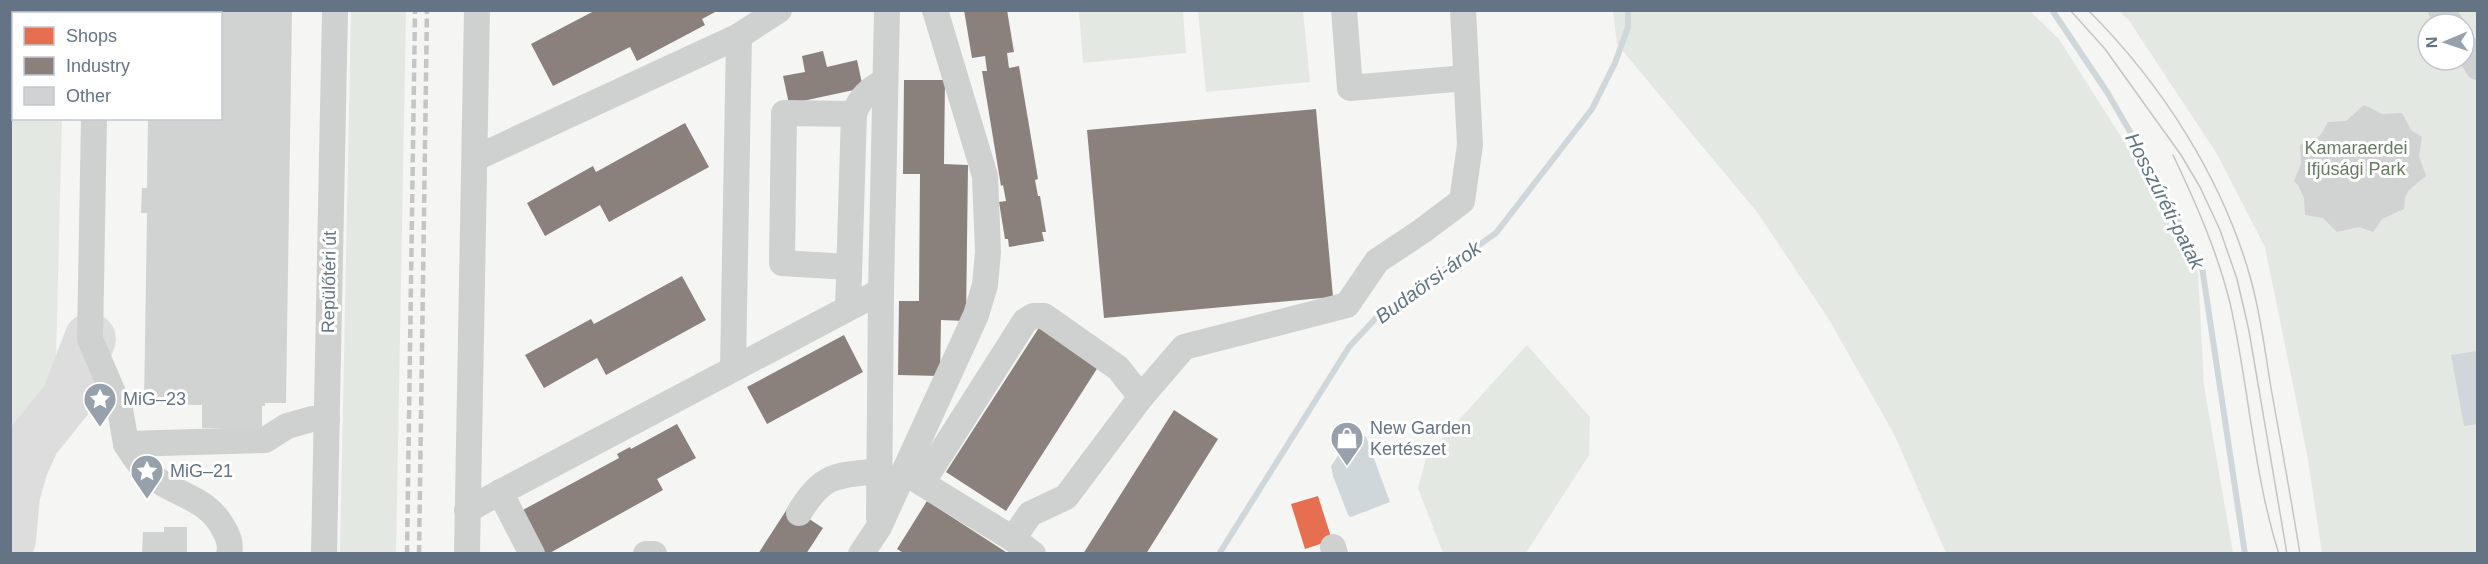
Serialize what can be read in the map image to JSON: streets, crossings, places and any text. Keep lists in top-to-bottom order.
{
  "streets": {
    "street": ["Repülőtéri út"]
  },
  "water": ["Hosszúréti-patak", "Budaörsi-árok"],
  "parks": ["Kamaraerdei Ifjúsági Park"],
  "places": {
    "place": ["MiG–23", "MiG–21"],
    "shop": ["New Garden Kertészet"]
  },
  "legend": ["Shops", "Industry", "Other"],
  "north": "left"
}
